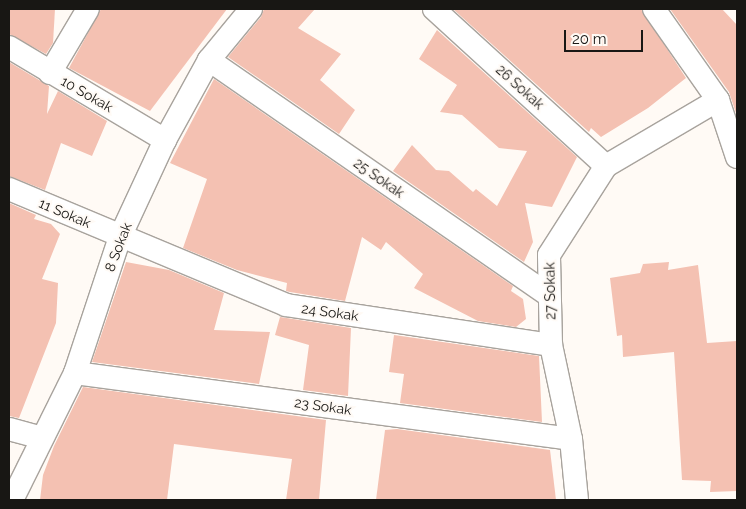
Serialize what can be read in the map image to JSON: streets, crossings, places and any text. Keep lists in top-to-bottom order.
{
  "streets": {
    "street": [
      "26 Sokak",
      "10 Sokak",
      "25 Sokak",
      "11 Sokak",
      "8 Sokak",
      "27 Sokak",
      "24 Sokak",
      "23 Sokak"
    ]
  },
  "crossings": [
    ["26 Sokak", "27 Sokak"],
    ["10 Sokak", "8 Sokak"],
    ["25 Sokak", "8 Sokak"],
    ["25 Sokak", "27 Sokak"],
    ["11 Sokak", "8 Sokak"],
    ["11 Sokak", "24 Sokak"],
    ["8 Sokak", "24 Sokak"],
    ["8 Sokak", "23 Sokak"],
    ["27 Sokak", "24 Sokak"],
    ["27 Sokak", "23 Sokak"]
  ],
  "scale_bar": "20 m"
}
